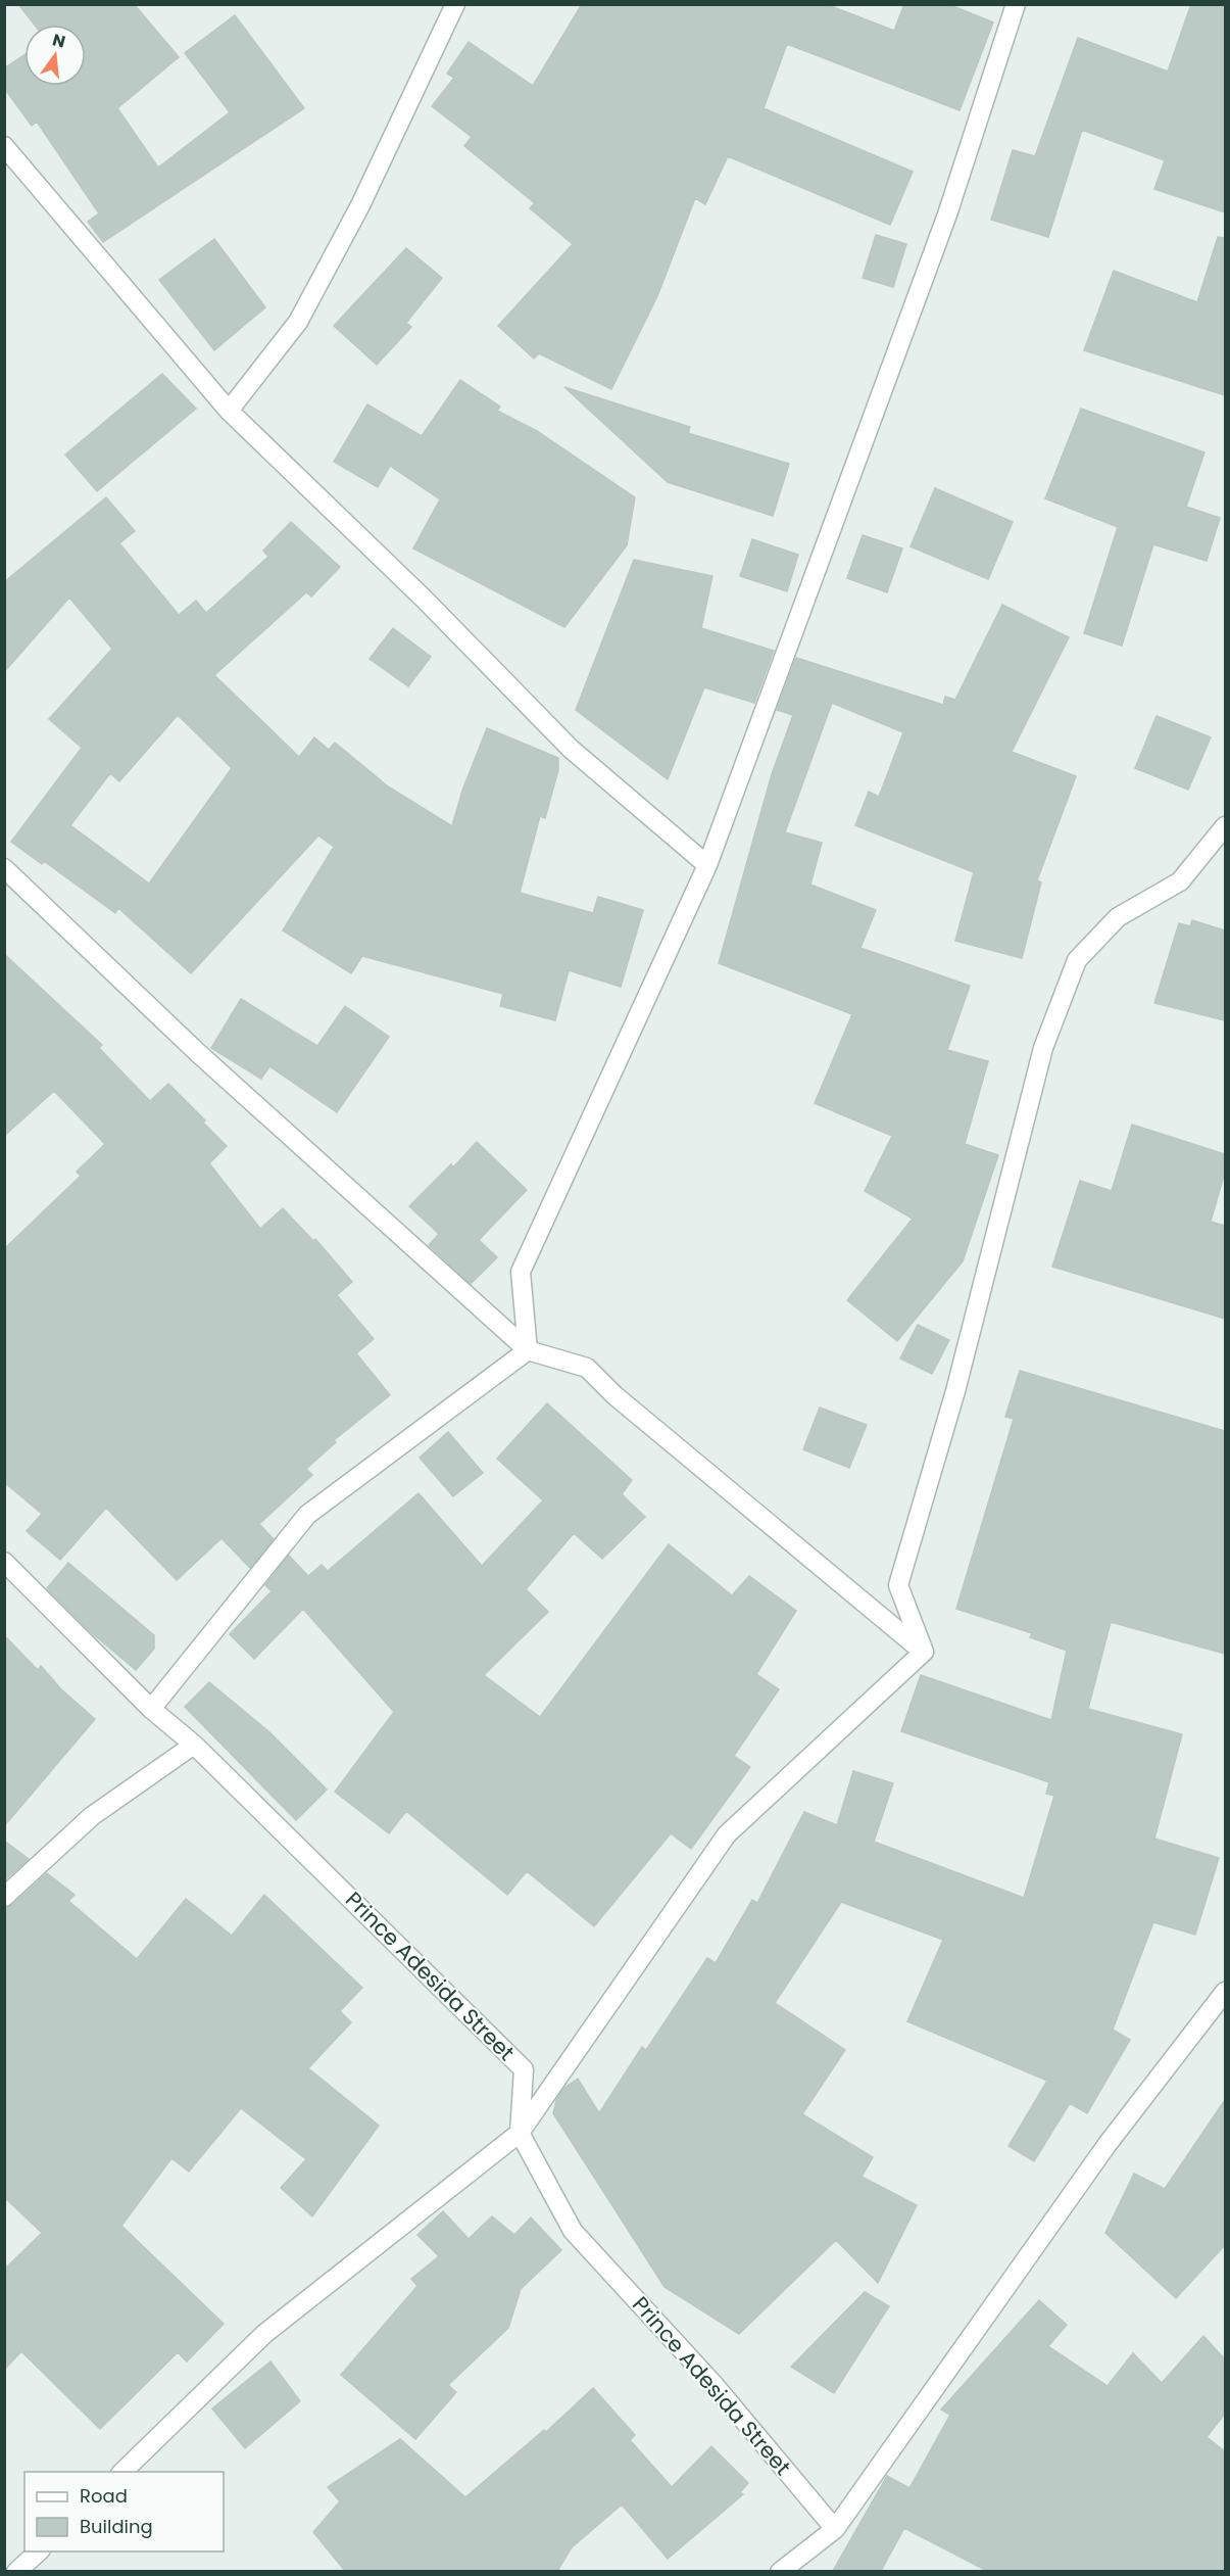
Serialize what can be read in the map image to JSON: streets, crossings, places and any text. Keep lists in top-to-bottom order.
{
  "streets": {
    "street": ["Prince Adesida Street"]
  },
  "legend": ["Road", "Building"],
  "north": "top"
}
